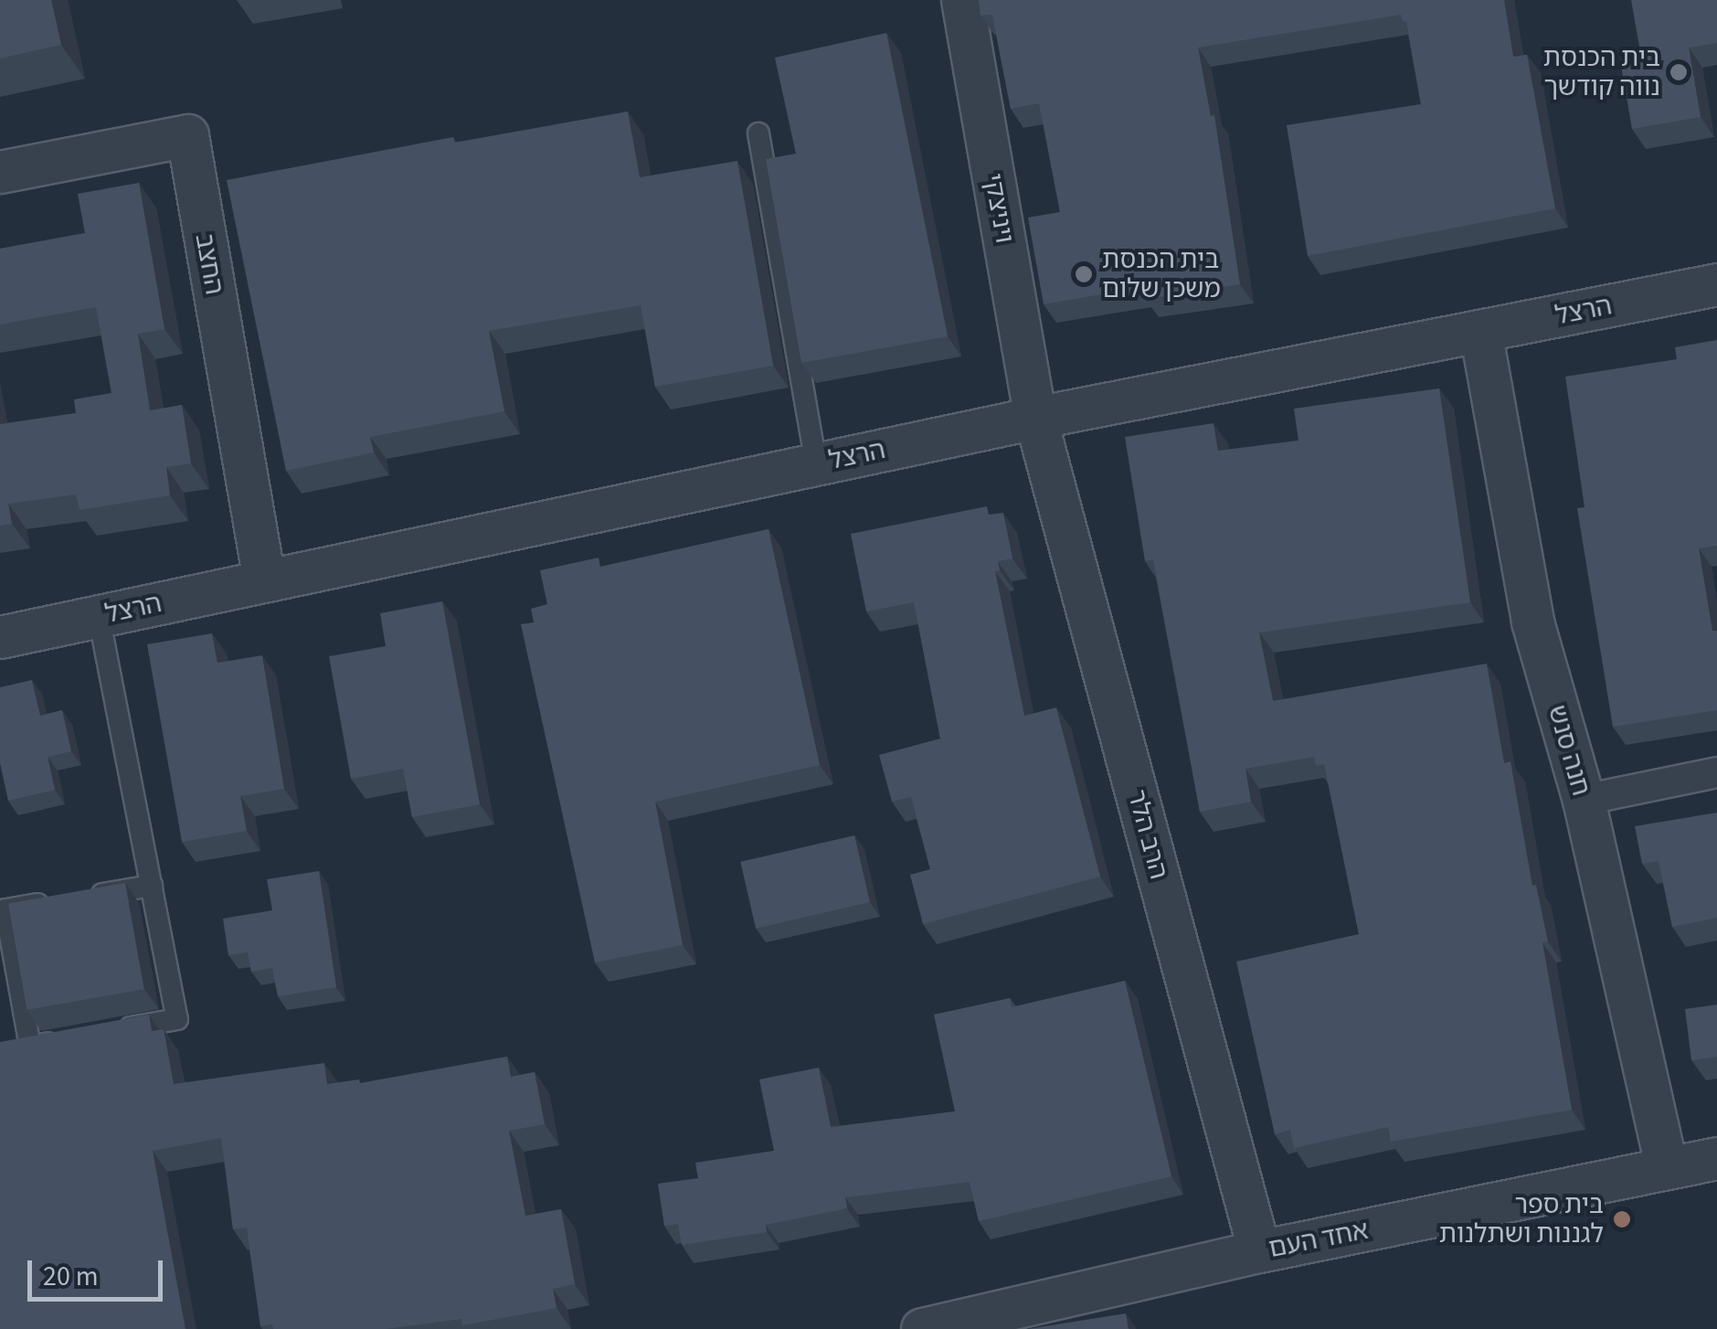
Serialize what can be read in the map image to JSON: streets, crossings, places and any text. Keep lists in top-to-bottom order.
{
  "streets": {
    "street": [
      "ויניצקי",
      "החצב",
      "הרצל",
      "חנה סנש",
      "הרב הלר",
      "אחד העם"
    ]
  },
  "crossings": [
    ["ויניצקי", "הרצל"],
    ["ויניצקי", "הרב הלר"],
    ["החצב", "הרצל"],
    ["הרצל", "חנה סנש"],
    ["הרצל", "הרב הלר"],
    ["חנה סנש", "אחד העם"],
    ["הרב הלר", "אחד העם"]
  ],
  "places": ["בית הכנסת נווה קודשך", "בית הכנסת משכן שלום", "בית ספר לגננות ושתלנות"],
  "scale_bar": "20 m"
}
